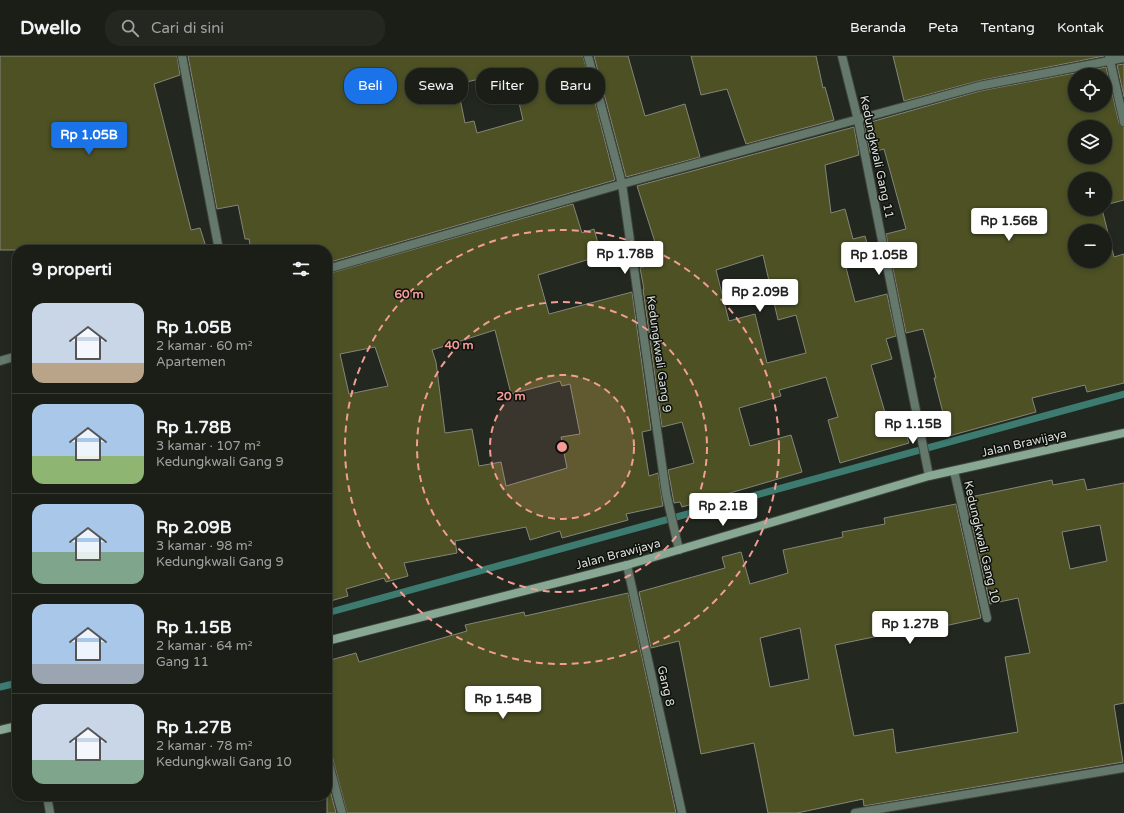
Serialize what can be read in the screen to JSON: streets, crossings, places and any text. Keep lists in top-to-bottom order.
{
  "streets": {
    "main road": ["Jalan Brawijaya"],
    "street": [
      "Kedungkwali Gang 11",
      "Kedungkwali Gang 9",
      "Kedungkwali Gang 10",
      "Gang 8"
    ]
  },
  "crossings": [
    ["Kedungkwali Gang 11", "Jalan Brawijaya"],
    ["Kedungkwali Gang 9", "Jalan Brawijaya"],
    ["Jalan Brawijaya", "Kedungkwali Gang 10"],
    ["Jalan Brawijaya", "Gang 8"]
  ],
  "page": {
    "header": "Dwello",
    "search": "Cari di sini",
    "nav": [
      "Beranda",
      "Peta",
      "Tentang",
      "Kontak"
    ],
    "map_buttons": ["+", "−"],
    "chip": [
      "Beli",
      "Sewa",
      "Filter",
      "Baru"
    ],
    "price": [
      "Rp 1.05B",
      "Rp 1.56B",
      "Rp 1.78B",
      "Rp 1.05B",
      "Rp 2.09B",
      "Rp 1.15B",
      "Rp 2.1B",
      "Rp 1.27B",
      "Rp 1.54B"
    ],
    "heading": "9 properti",
    "list": [
      {
        "name": "Rp 1.05B",
        "note": "2 kamar · 60 m² · Apartemen"
      },
      {
        "name": "Rp 1.78B",
        "note": "3 kamar · 107 m² · Kedungkwali Gang 9"
      },
      {
        "name": "Rp 2.09B",
        "note": "3 kamar · 98 m² · Kedungkwali Gang 9"
      },
      {
        "name": "Rp 1.15B",
        "note": "2 kamar · 64 m² · Gang 11"
      },
      {
        "name": "Rp 1.27B",
        "note": "2 kamar · 78 m² · Kedungkwali Gang 10"
      }
    ]
  },
  "rings": ["60 m", "40 m", "20 m"]
}
